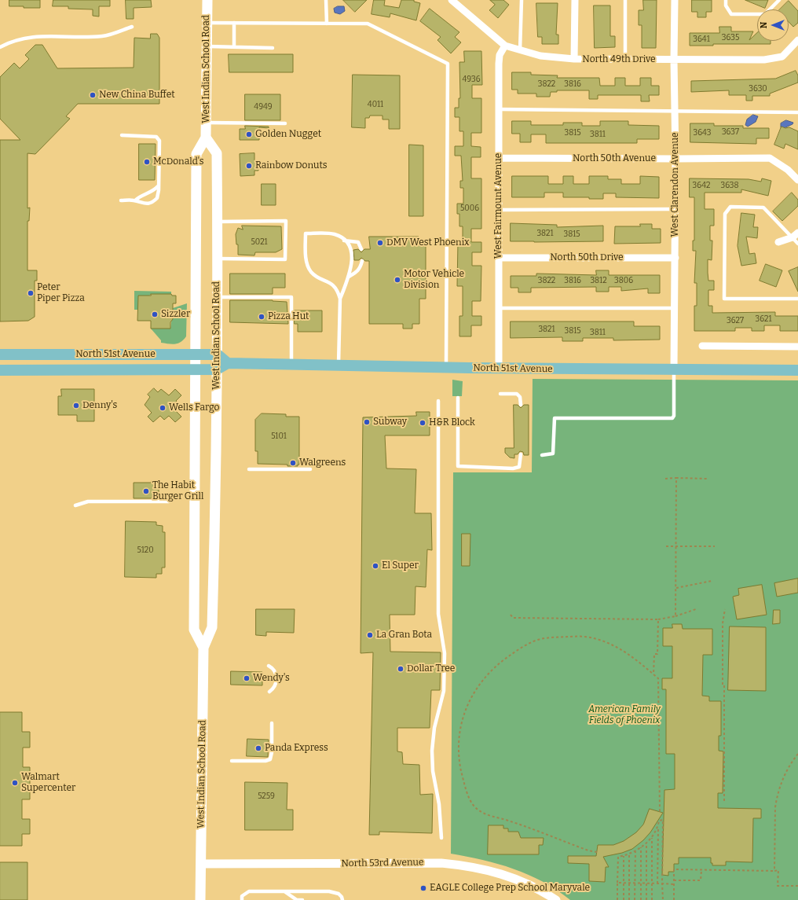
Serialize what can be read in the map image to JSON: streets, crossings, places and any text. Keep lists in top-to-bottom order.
{
  "streets": {
    "main road": ["West Indian School Road", "North 51st Avenue"],
    "street": [
      "North 49th Drive",
      "North 50th Avenue",
      "West Clarendon Avenue",
      "West Fairmount Avenue",
      "North 50th Drive",
      "North 53rd Avenue"
    ]
  },
  "crossings": [
    ["North 49th Drive", "West Clarendon Avenue"],
    ["North 49th Drive", "West Fairmount Avenue"],
    ["West Indian School Road", "North 51st Avenue"],
    ["West Indian School Road", "North 53rd Avenue"],
    ["North 50th Avenue", "West Clarendon Avenue"],
    ["North 50th Avenue", "West Fairmount Avenue"],
    ["West Clarendon Avenue", "North 50th Drive"],
    ["West Clarendon Avenue", "North 51st Avenue"],
    ["West Fairmount Avenue", "North 50th Drive"],
    ["West Fairmount Avenue", "North 51st Avenue"]
  ],
  "parks": ["American Family Fields of Phoenix"],
  "places": [
    "New China Buffet",
    "Golden Nugget",
    "McDonald's",
    "Rainbow Donuts",
    "DMV West Phoenix",
    "Motor Vehicle Division",
    "Peter Piper Pizza",
    "Sizzler",
    "Pizza Hut",
    "Denny's",
    "Wells Fargo",
    "Subway",
    "H&R Block",
    "Walgreens",
    "The Habit Burger Grill",
    "El Super",
    "La Gran Bota",
    "Dollar Tree",
    "Wendy's",
    "Panda Express",
    "Walmart Supercenter",
    "EAGLE College Prep School Maryvale"
  ],
  "house_numbers": [
    "3635",
    "3641",
    "4936",
    "3822",
    "3816",
    "3630",
    "4011",
    "4949",
    "3637",
    "3815",
    "3643",
    "3811",
    "3642",
    "3638",
    "5006",
    "3821",
    "3815",
    "5021",
    "3822",
    "3816",
    "3812",
    "3806",
    "3621",
    "3627",
    "3821",
    "3815",
    "3811",
    "5101",
    "5120",
    "5259"
  ],
  "north": "left"
}
